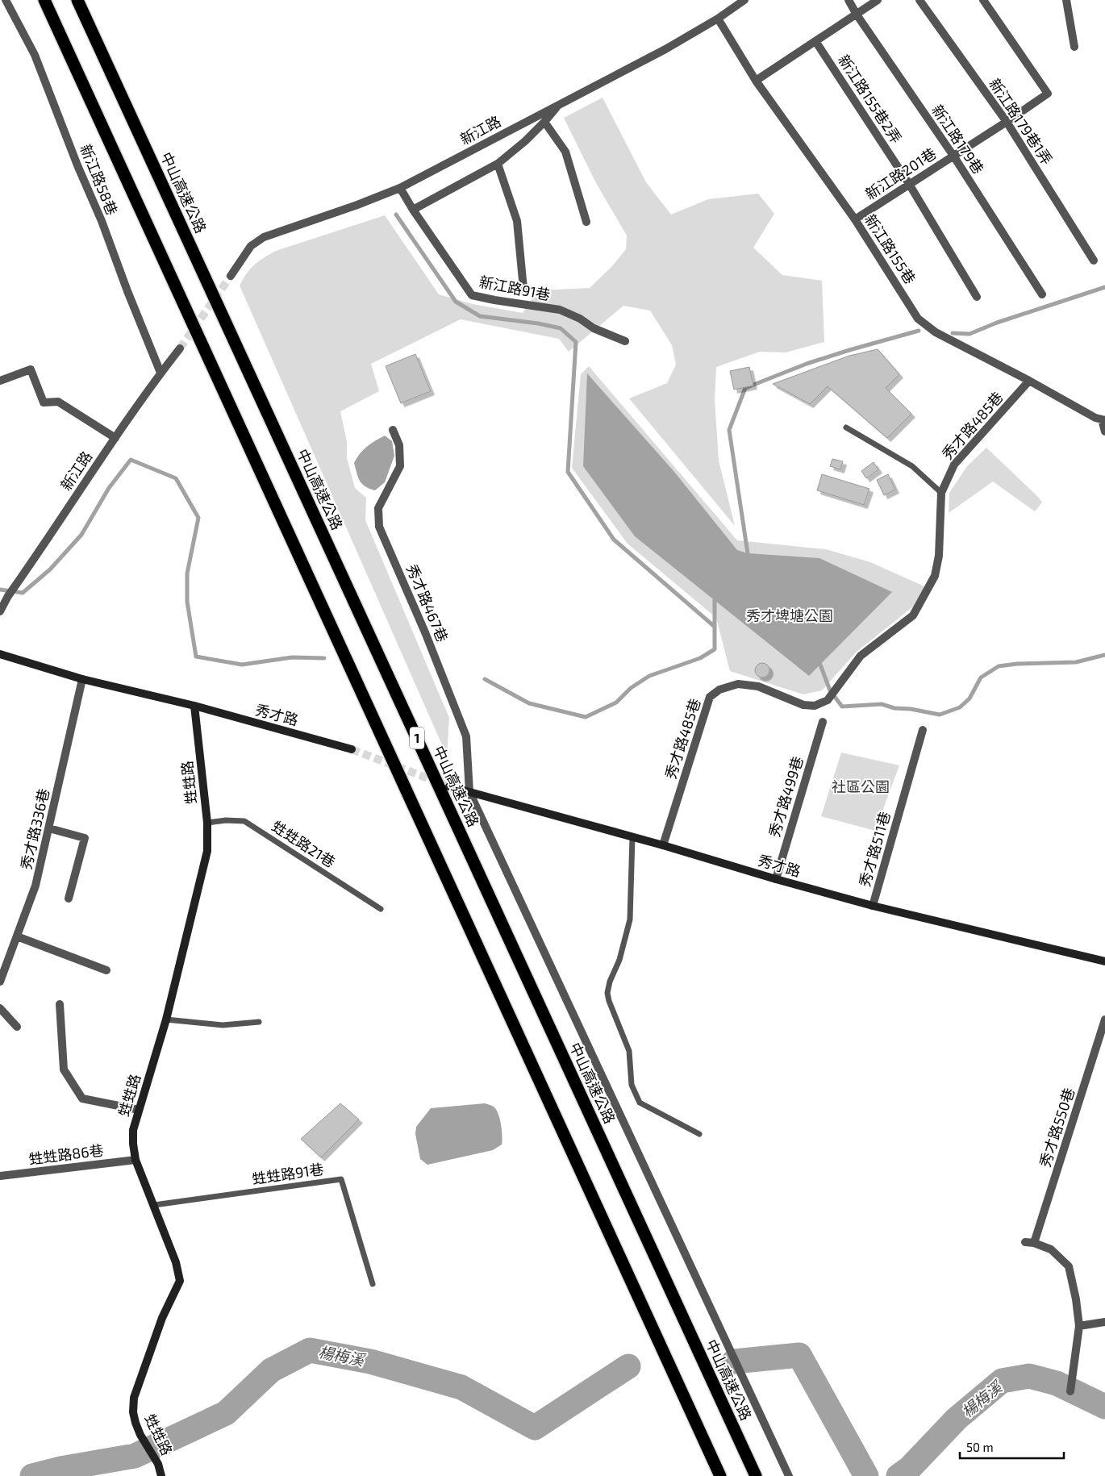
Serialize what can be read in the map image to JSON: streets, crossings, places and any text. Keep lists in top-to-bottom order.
{
  "streets": {
    "highway": ["中山高速公路", "1"],
    "main road": ["秀才路", "甡甡路"],
    "street": [
      "新江路155巷2弄",
      "新江路179巷1弄",
      "新江路",
      "新江路179巷",
      "新江路201巷",
      "新江路58巷",
      "新江路155巷",
      "新江路91巷",
      "秀才路485巷",
      "秀才路467巷",
      "秀才路499巷",
      "秀才路336巷",
      "秀才路511巷",
      "秀才路550巷",
      "甡甡路86巷"
    ],
    "lane": ["甡甡路21巷", "甡甡路91巷"]
  },
  "crossings": [
    ["新江路155巷2弄", "新江路201巷"],
    ["新江路179巷1弄", "新江路201巷"],
    ["新江路", "新江路58巷"],
    ["新江路", "新江路155巷"],
    ["新江路", "新江路91巷"],
    ["新江路179巷", "新江路201巷"],
    ["新江路201巷", "新江路155巷"],
    ["新江路155巷", "秀才路485巷"],
    ["秀才路485巷", "秀才路"],
    ["秀才路467巷", "秀才路"],
    ["秀才路", "甡甡路"],
    ["秀才路", "秀才路499巷"],
    ["秀才路", "秀才路336巷"],
    ["秀才路", "秀才路511巷"],
    ["甡甡路", "甡甡路21巷"],
    ["甡甡路", "甡甡路86巷"],
    ["甡甡路", "甡甡路91巷"]
  ],
  "water": ["楊梅溪"],
  "parks": ["秀才埤塘公園", "社區公園"],
  "scale_bar": "50 m"
}
